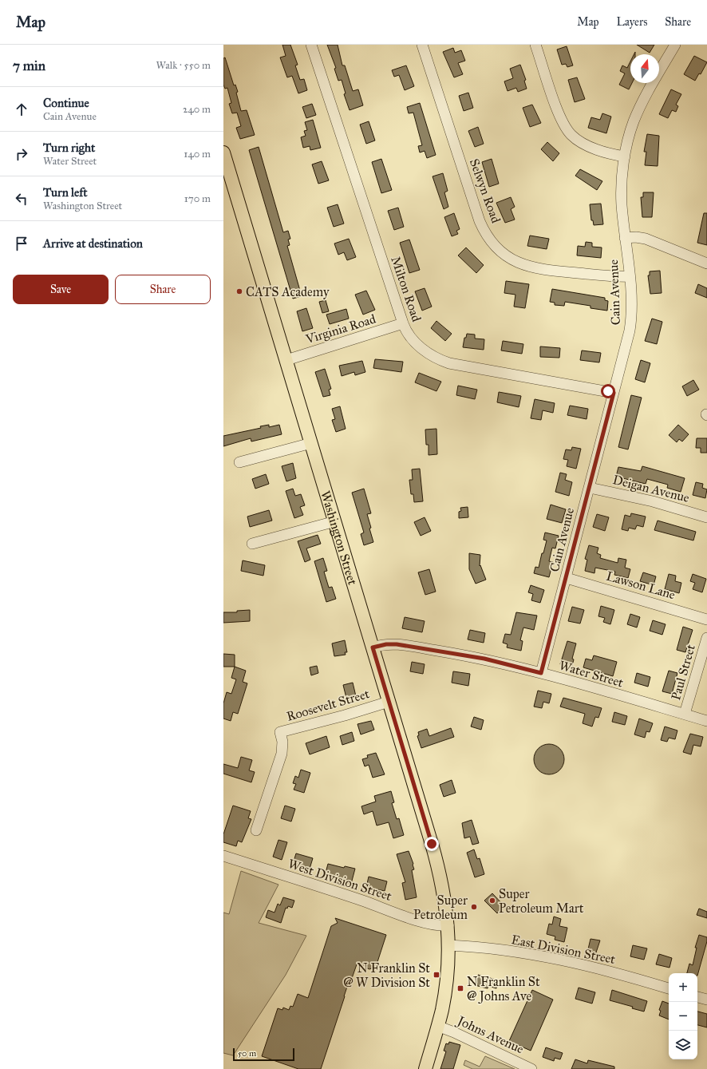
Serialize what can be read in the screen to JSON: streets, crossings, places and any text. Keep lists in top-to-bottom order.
{
  "streets": {
    "main road": ["Washington Street"],
    "street": [
      "Selwyn Road",
      "Milton Road",
      "Cain Avenue",
      "Virginia Road",
      "Deigan Avenue",
      "Lawson Lane",
      "Paul Street",
      "Water Street",
      "Roosevelt Street",
      "West Division Street",
      "East Division Street",
      "Johns Avenue"
    ]
  },
  "crossings": [
    ["Selwyn Road", "Cain Avenue"],
    ["Milton Road", "Cain Avenue"],
    ["Milton Road", "Virginia Road"],
    ["Cain Avenue", "Deigan Avenue"],
    ["Cain Avenue", "Lawson Lane"],
    ["Cain Avenue", "Water Street"],
    ["Virginia Road", "Washington Street"],
    ["Washington Street", "Water Street"],
    ["Washington Street", "Roosevelt Street"],
    ["Washington Street", "West Division Street"],
    ["Washington Street", "East Division Street"],
    ["Washington Street", "Johns Avenue"],
    ["Paul Street", "Water Street"]
  ],
  "places": {
    "other": ["CATS Academy", "Super Petroleum Mart", "Super Petroleum"],
    "transit": ["N Franklin St @ W Division St", "N Franklin St @ Johns Ave"]
  },
  "scale_bar": "50 m",
  "north": "top",
  "page": {
    "header": "Map",
    "nav": ["Map", "Layers", "Share"],
    "heading": ["7 min", "Walk · 550 m"],
    "list": [
      ["Continue", "Cain Avenue", "240 m"],
      ["Turn right", "Water Street", "140 m"],
      ["Turn left", "Washington Street", "170 m"],
      "Arrive at destination"
    ],
    "buttons": ["Save", "Share"],
    "map_buttons": ["+", "−"],
    "scale": "50 m"
  }
}
